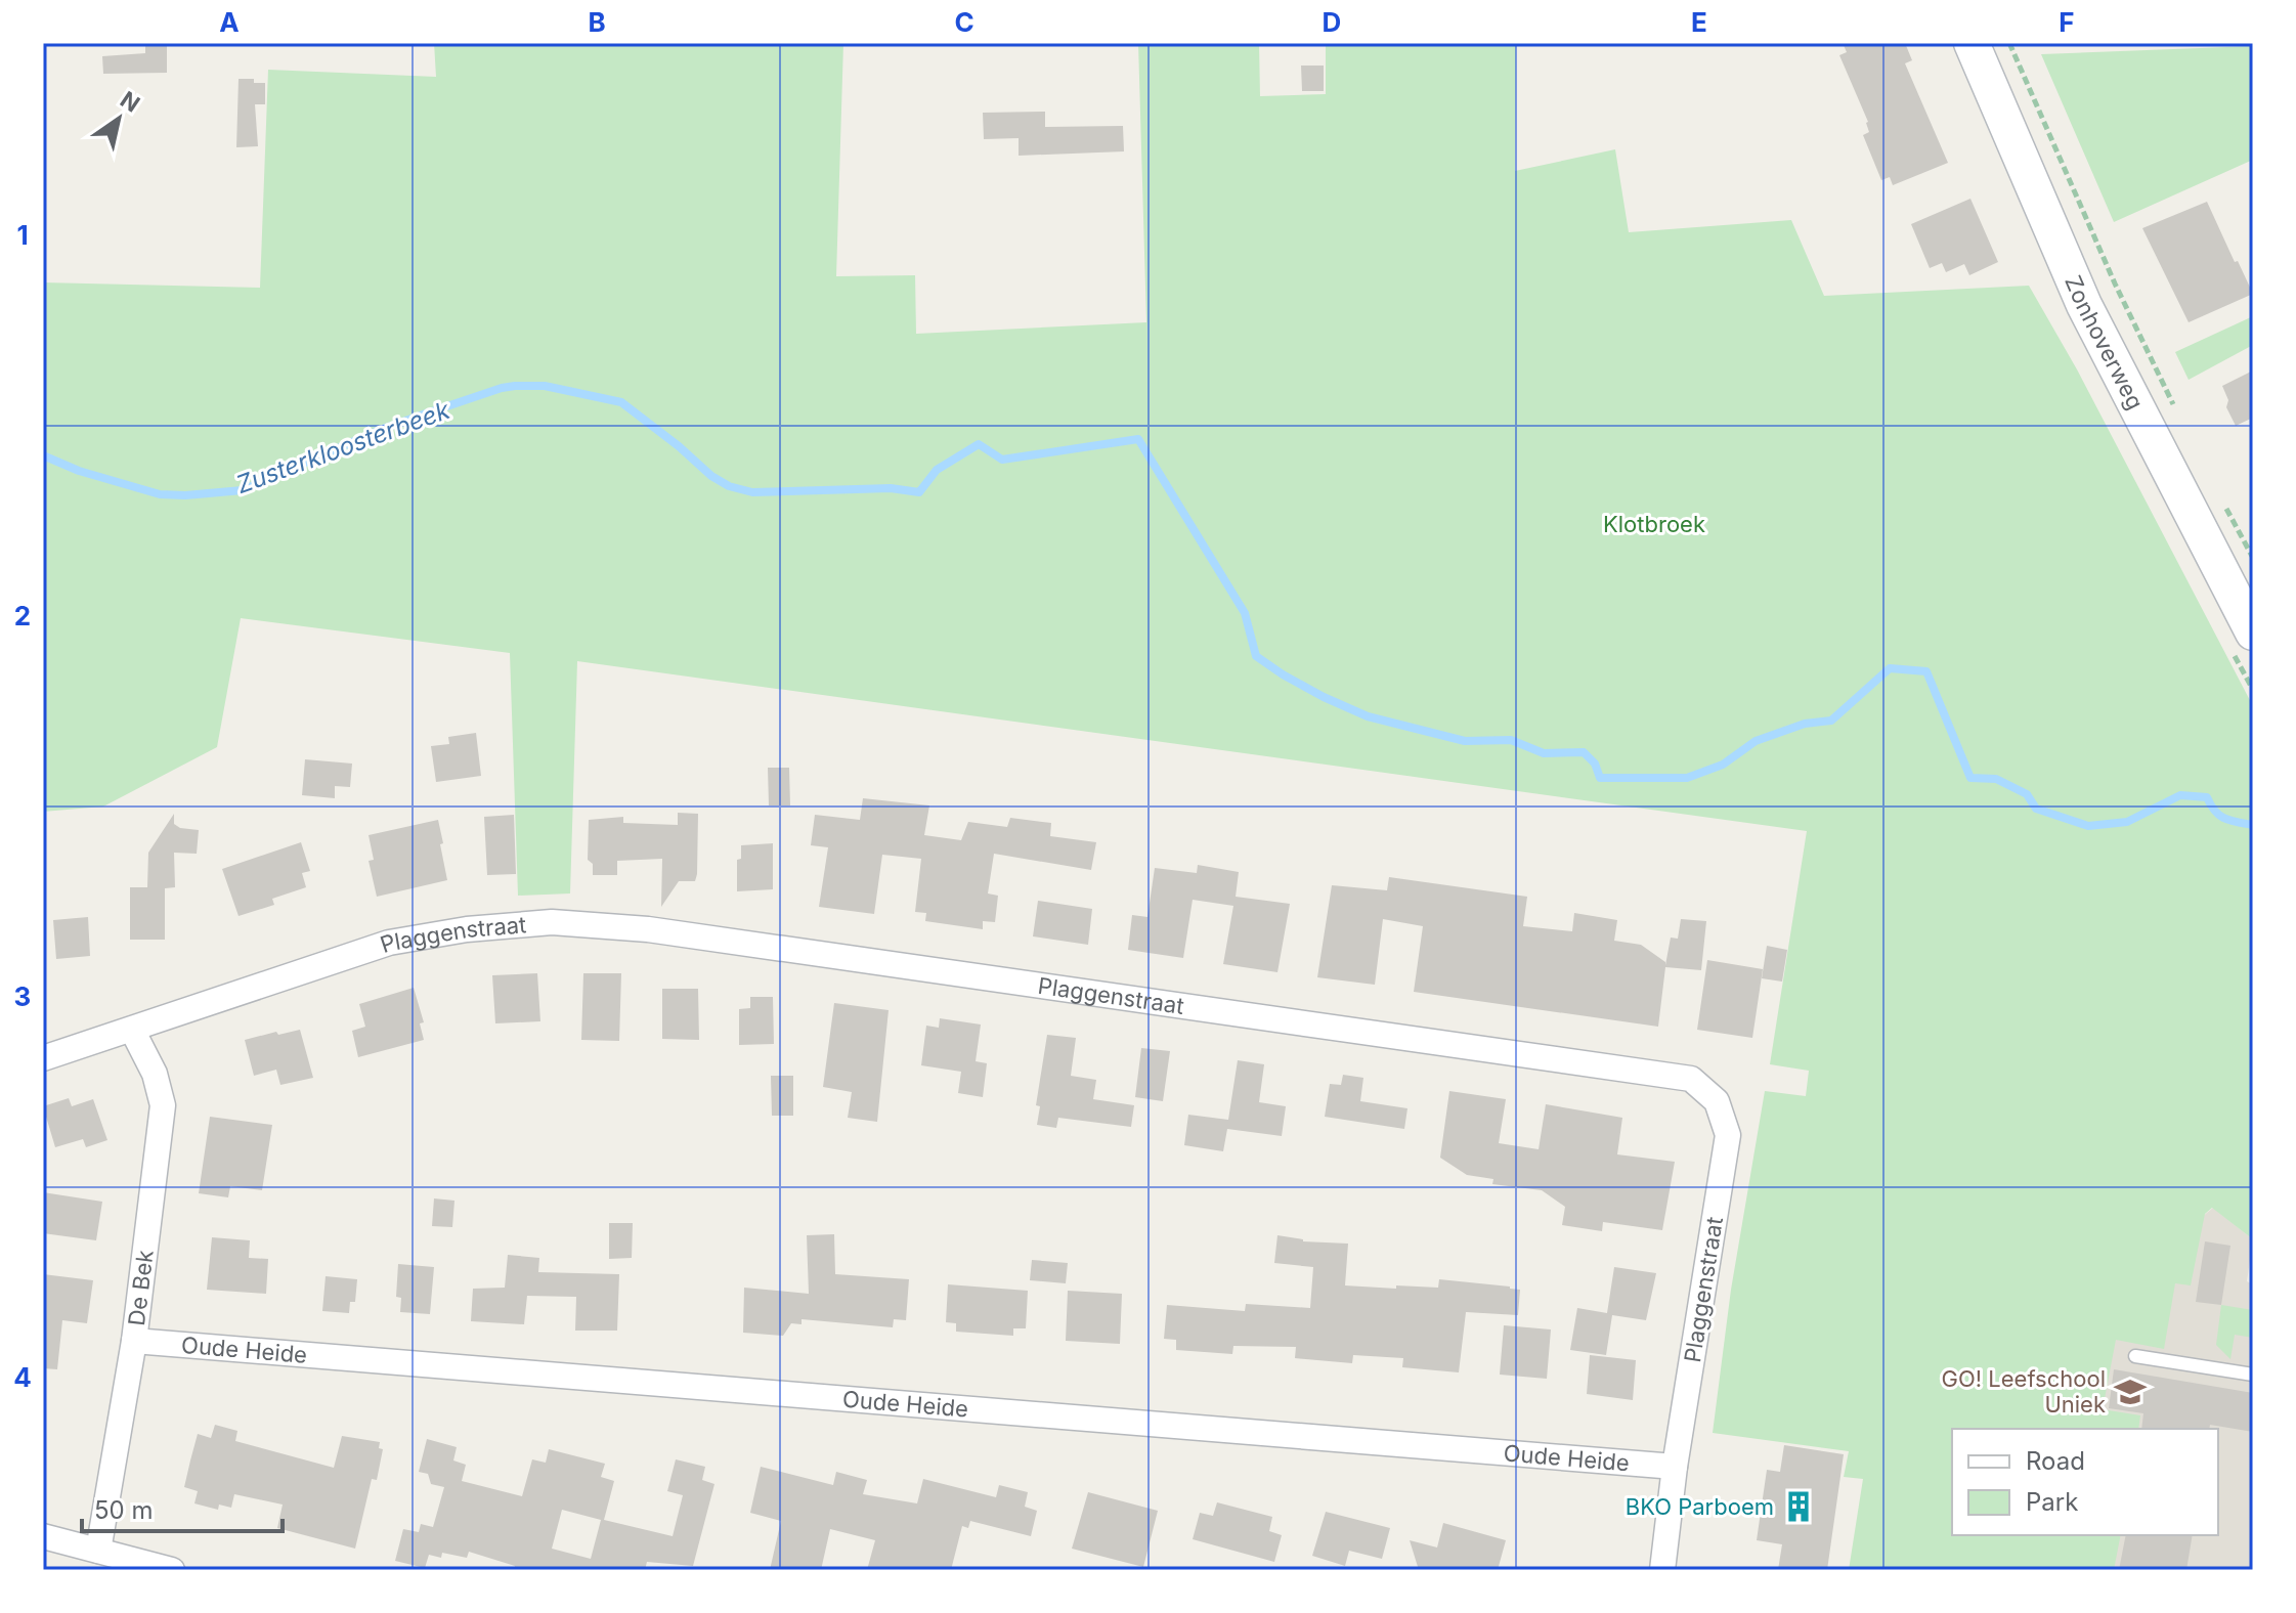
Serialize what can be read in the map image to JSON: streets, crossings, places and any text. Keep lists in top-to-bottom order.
{
  "streets": {
    "street": [
      "Zonhoverweg",
      "Plaggenstraat",
      "De Bek",
      "Oude Heide"
    ]
  },
  "crossings": [
    ["Plaggenstraat", "De Bek"],
    ["Plaggenstraat", "Oude Heide"],
    ["De Bek", "Oude Heide"]
  ],
  "water": ["Zusterkloosterbeek"],
  "parks": ["Klotbroek"],
  "places": {
    "school or university": ["GO! Leefschool Uniek"],
    "building": ["BKO Parboem"]
  },
  "legend": ["Road", "Park"],
  "scale_bar": "50 m",
  "north": "top right",
  "grid": {
    "columns": [
      "A",
      "B",
      "C",
      "D",
      "E",
      "F"
    ],
    "rows": [
      "1",
      "2",
      "3",
      "4"
    ]
  }
}
